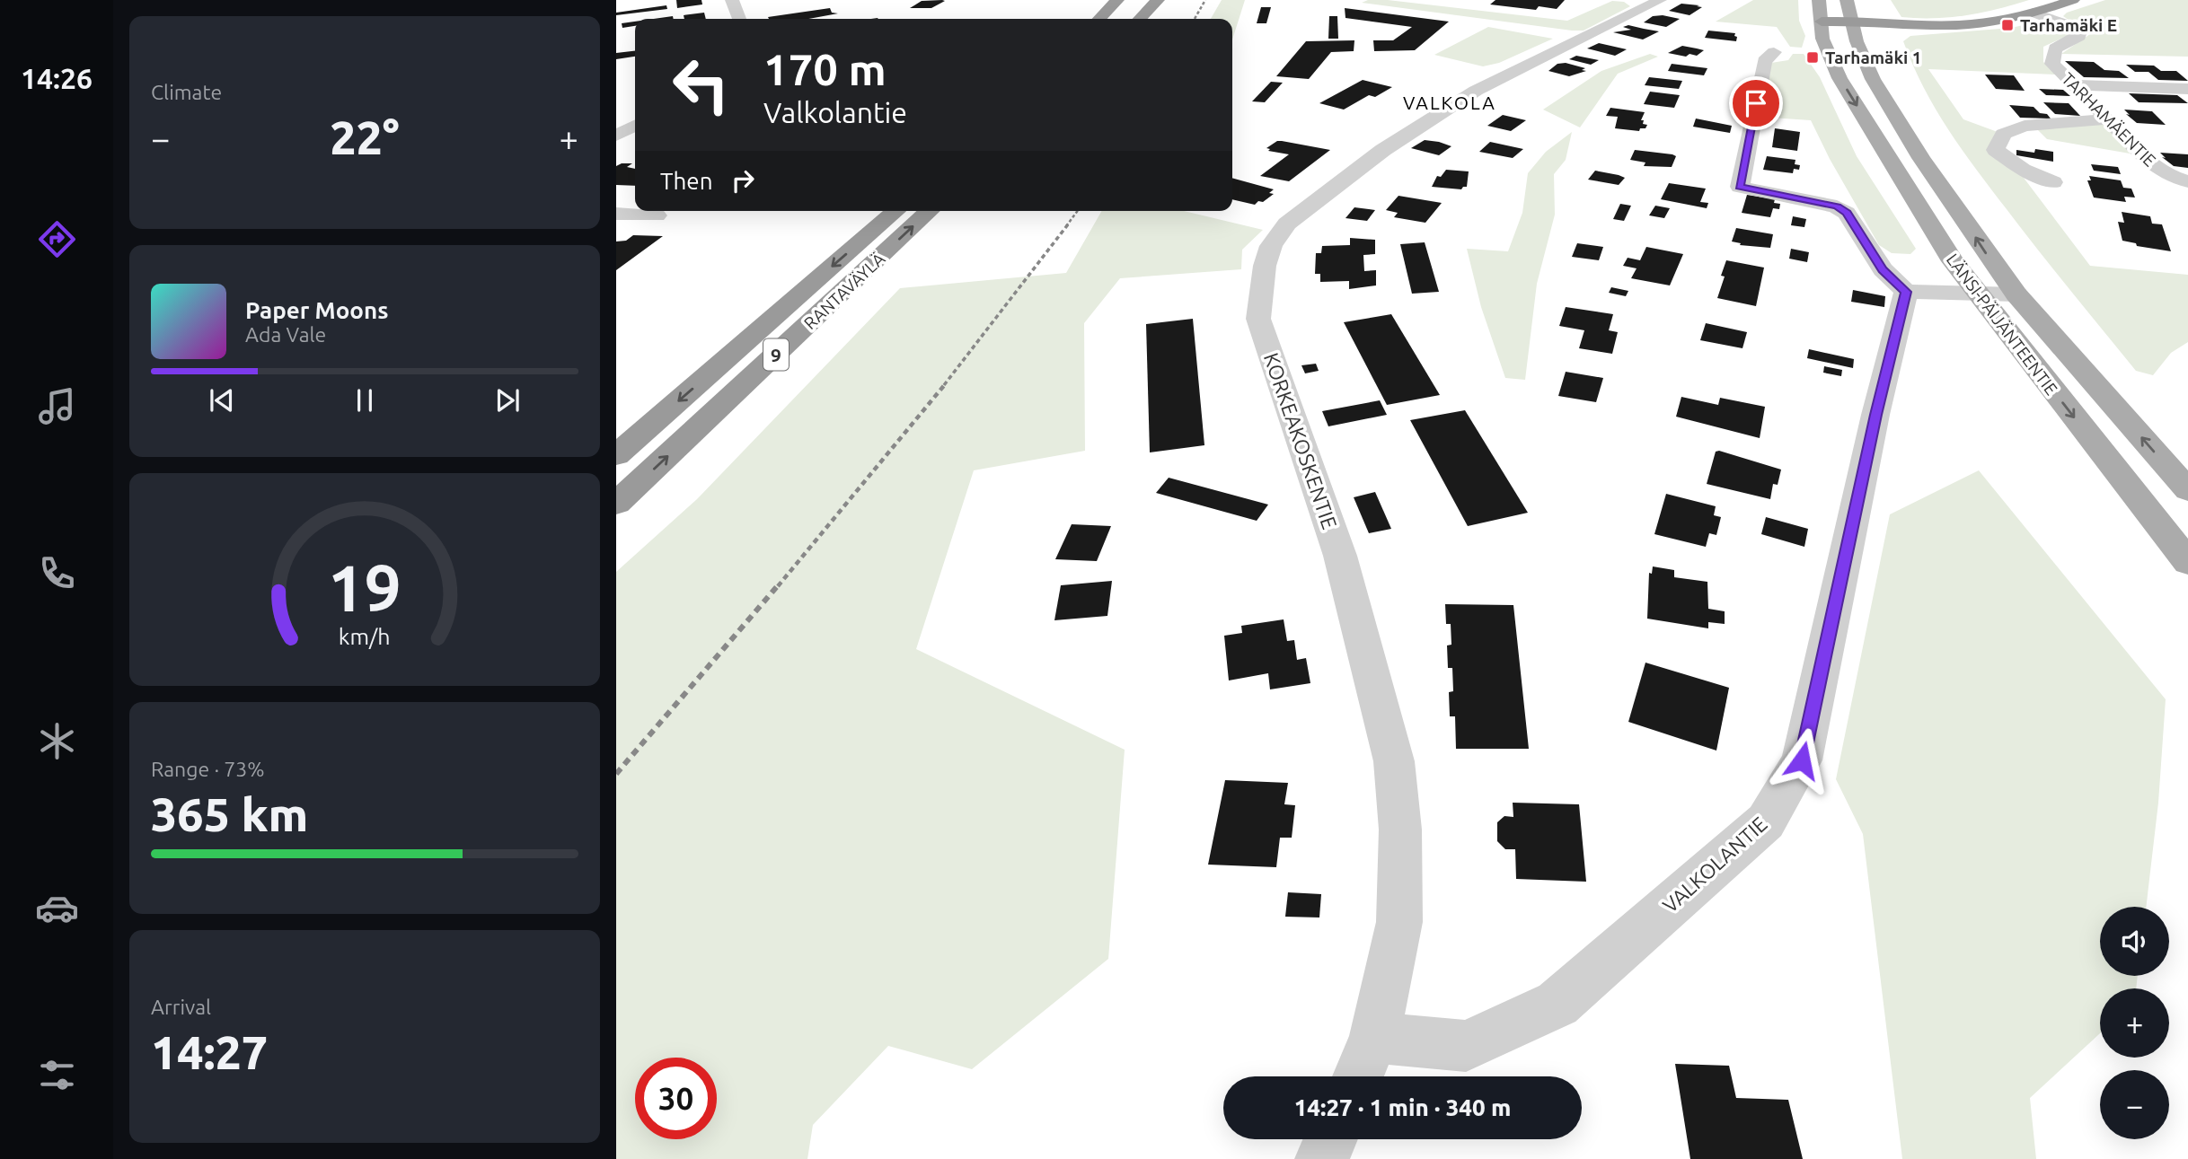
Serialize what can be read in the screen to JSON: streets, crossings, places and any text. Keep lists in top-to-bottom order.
{
  "streets": {
    "highway": ["RANTAVÄYLÄ", "9"],
    "main road": ["LÄNSI-PÄIJÄNTEENTIE"],
    "street": ["TARHAMÄENTIE", "KORKEAKOSKENTIE", "VALKOLANTIE"]
  },
  "crossings": [
    ["KORKEAKOSKENTIE", "VALKOLANTIE"]
  ],
  "districts": ["VALKOLA"],
  "places": {
    "transit": ["Tarhamäki E", "Tarhamäki 1"]
  },
  "page": {
    "tabs": "14:26",
    "tile": [
      "Climate",
      ["Range · 73%", "365 km"],
      ["Arrival", "14:27"]
    ],
    "turn": ["170 m", "Valkolantie"],
    "heat": ["−", "22°", "+"],
    "then": "Then",
    "song": ["Paper Moons", "Ada Vale"],
    "map_buttons": ["+", "−"],
    "limit": "30",
    "trip": "14:27 · 1 min · 340 m",
    "gauge": ["19", "km/h"]
  }
}
